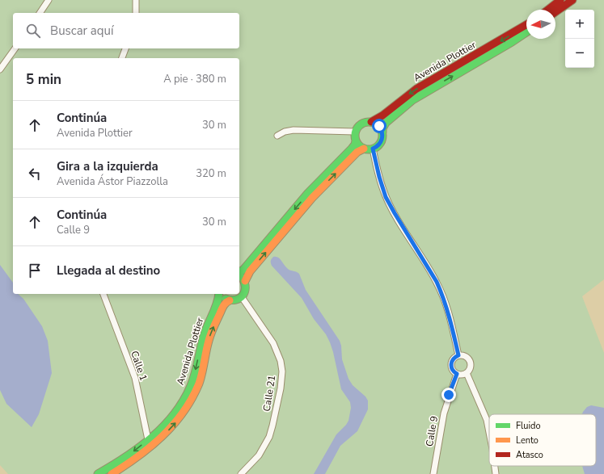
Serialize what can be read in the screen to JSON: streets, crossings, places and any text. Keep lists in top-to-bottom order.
{
  "streets": {
    "street": [
      "Avenida Plottier",
      "Calle 1",
      "Calle 21",
      "Calle 9"
    ]
  },
  "crossings": [
    ["Avenida Plottier", "Calle 1"]
  ],
  "legend": ["Fluido", "Lento", "Atasco"],
  "north": "left",
  "page": {
    "map_buttons": ["+", "−"],
    "search": "Buscar aquí",
    "heading": ["5 min", "A pie · 380 m"],
    "list": [
      ["Continúa", "Avenida Plottier", "30 m"],
      ["Gira a la izquierda", "Avenida Ástor Piazzolla", "320 m"],
      ["Continúa", "Calle 9", "30 m"],
      "Llegada al destino"
    ]
  }
}
